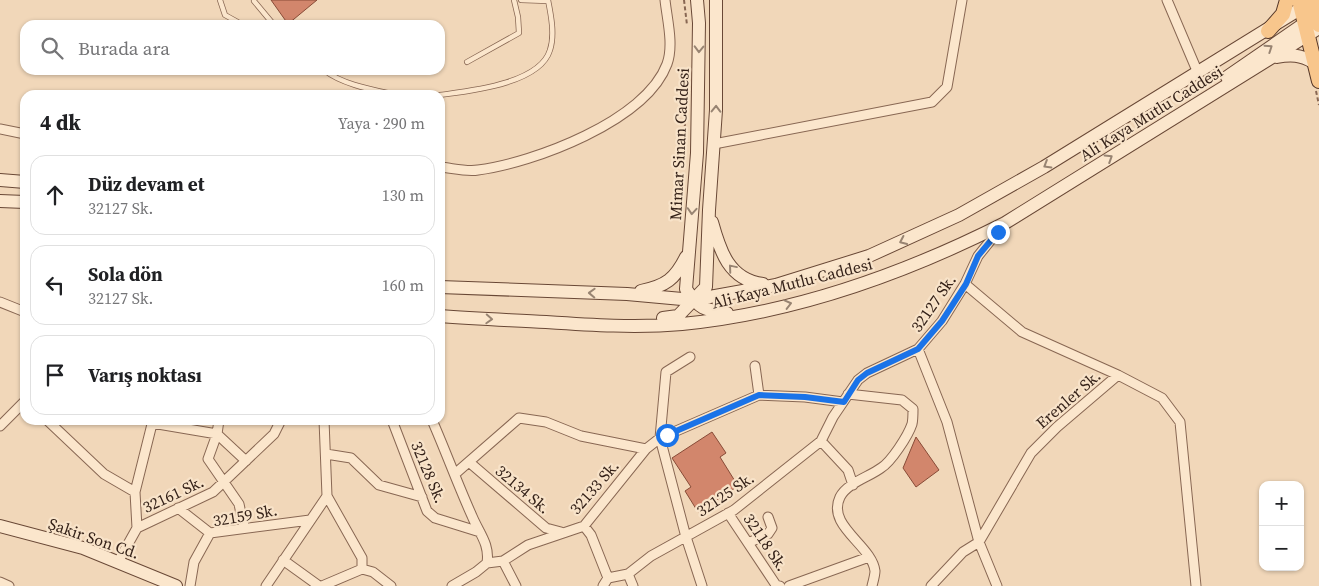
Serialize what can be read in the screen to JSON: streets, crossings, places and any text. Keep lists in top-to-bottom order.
{
  "streets": {
    "main road": ["Ali Kaya Mutlu Caddesi", "Mimar Sinan Caddesi", "Şakir Son Cd."],
    "street": [
      "32127 Sk.",
      "Erenler Sk.",
      "32128 Sk.",
      "32133 Sk.",
      "32134 Sk.",
      "32161 Sk.",
      "32125 Sk.",
      "32159 Sk.",
      "32118 Sk."
    ]
  },
  "crossings": [
    ["Ali Kaya Mutlu Caddesi", "Mimar Sinan Caddesi"],
    ["Ali Kaya Mutlu Caddesi", "32127 Sk."],
    ["32127 Sk.", "Erenler Sk."],
    ["32127 Sk.", "32125 Sk."],
    ["32133 Sk.", "32134 Sk."],
    ["32125 Sk.", "32118 Sk."]
  ],
  "page": {
    "search": "Burada ara",
    "heading": ["4 dk", "Yaya · 290 m"],
    "list": [
      ["Düz devam et", "32127 Sk.", "130 m"],
      ["Sola dön", "32127 Sk.", "160 m"],
      "Varış noktası"
    ],
    "map_buttons": ["+", "−"]
  }
}
